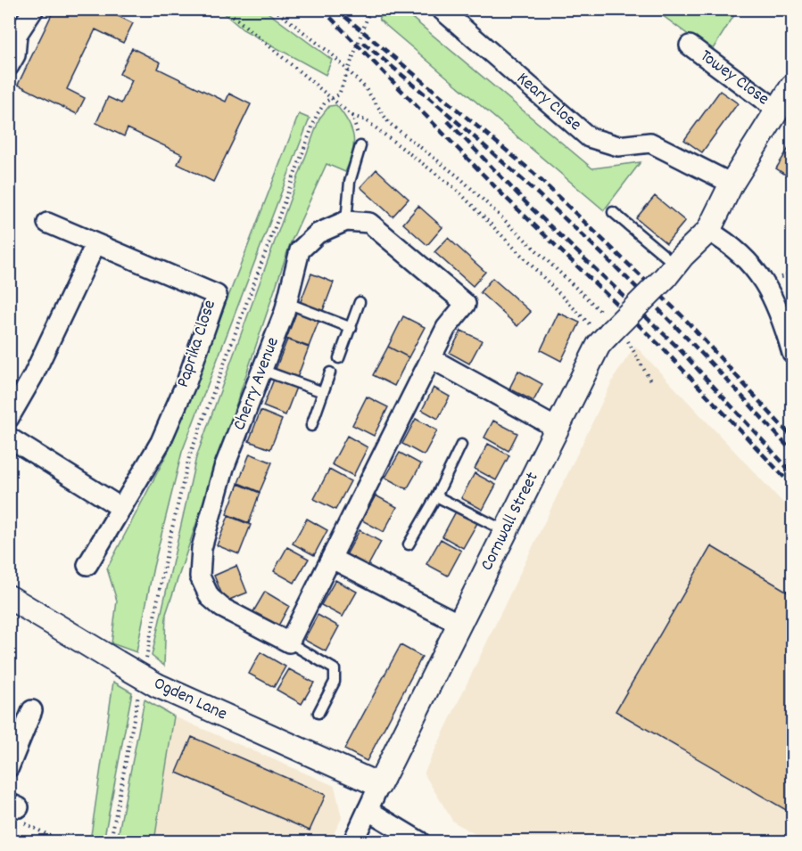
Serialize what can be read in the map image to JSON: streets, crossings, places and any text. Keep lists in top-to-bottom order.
{
  "streets": {
    "street": [
      "Towey Close",
      "Keary Close",
      "Paprika Close",
      "Cherry Avenue",
      "Cornwall Street",
      "Ogden Lane"
    ]
  },
  "crossings": [
    ["Towey Close", "Cornwall Street"],
    ["Keary Close", "Cornwall Street"],
    ["Cornwall Street", "Ogden Lane"]
  ]
}
